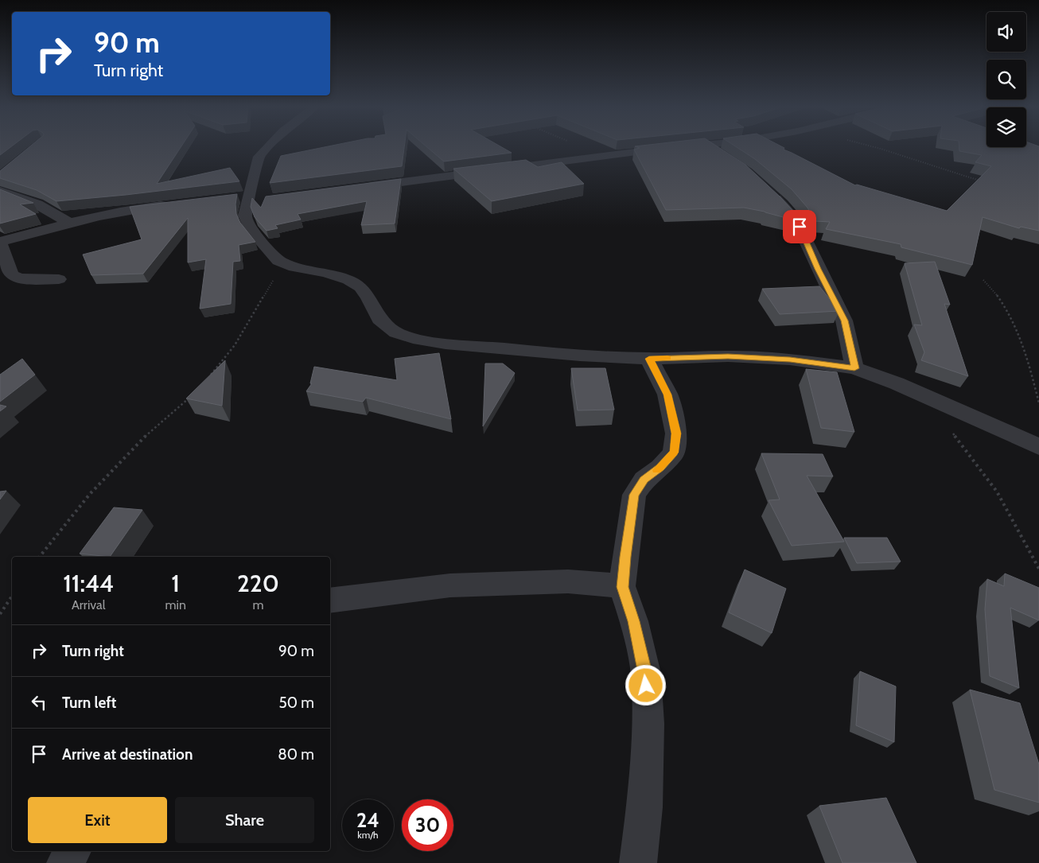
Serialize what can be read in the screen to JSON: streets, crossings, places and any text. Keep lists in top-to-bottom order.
{
  "page": {
    "turn": ["90 m", "Turn right"],
    "eta": [
      "11:44",
      "Arrival",
      "1",
      "min",
      "220",
      "m"
    ],
    "list": [
      {
        "name": "Turn right",
        "value": "90 m"
      },
      {
        "name": "Turn left",
        "value": "50 m"
      },
      {
        "name": "Arrive at destination",
        "value": "80 m"
      }
    ],
    "buttons": ["Exit", "Share"],
    "speed": "24 km/h",
    "limit": "30"
  }
}
